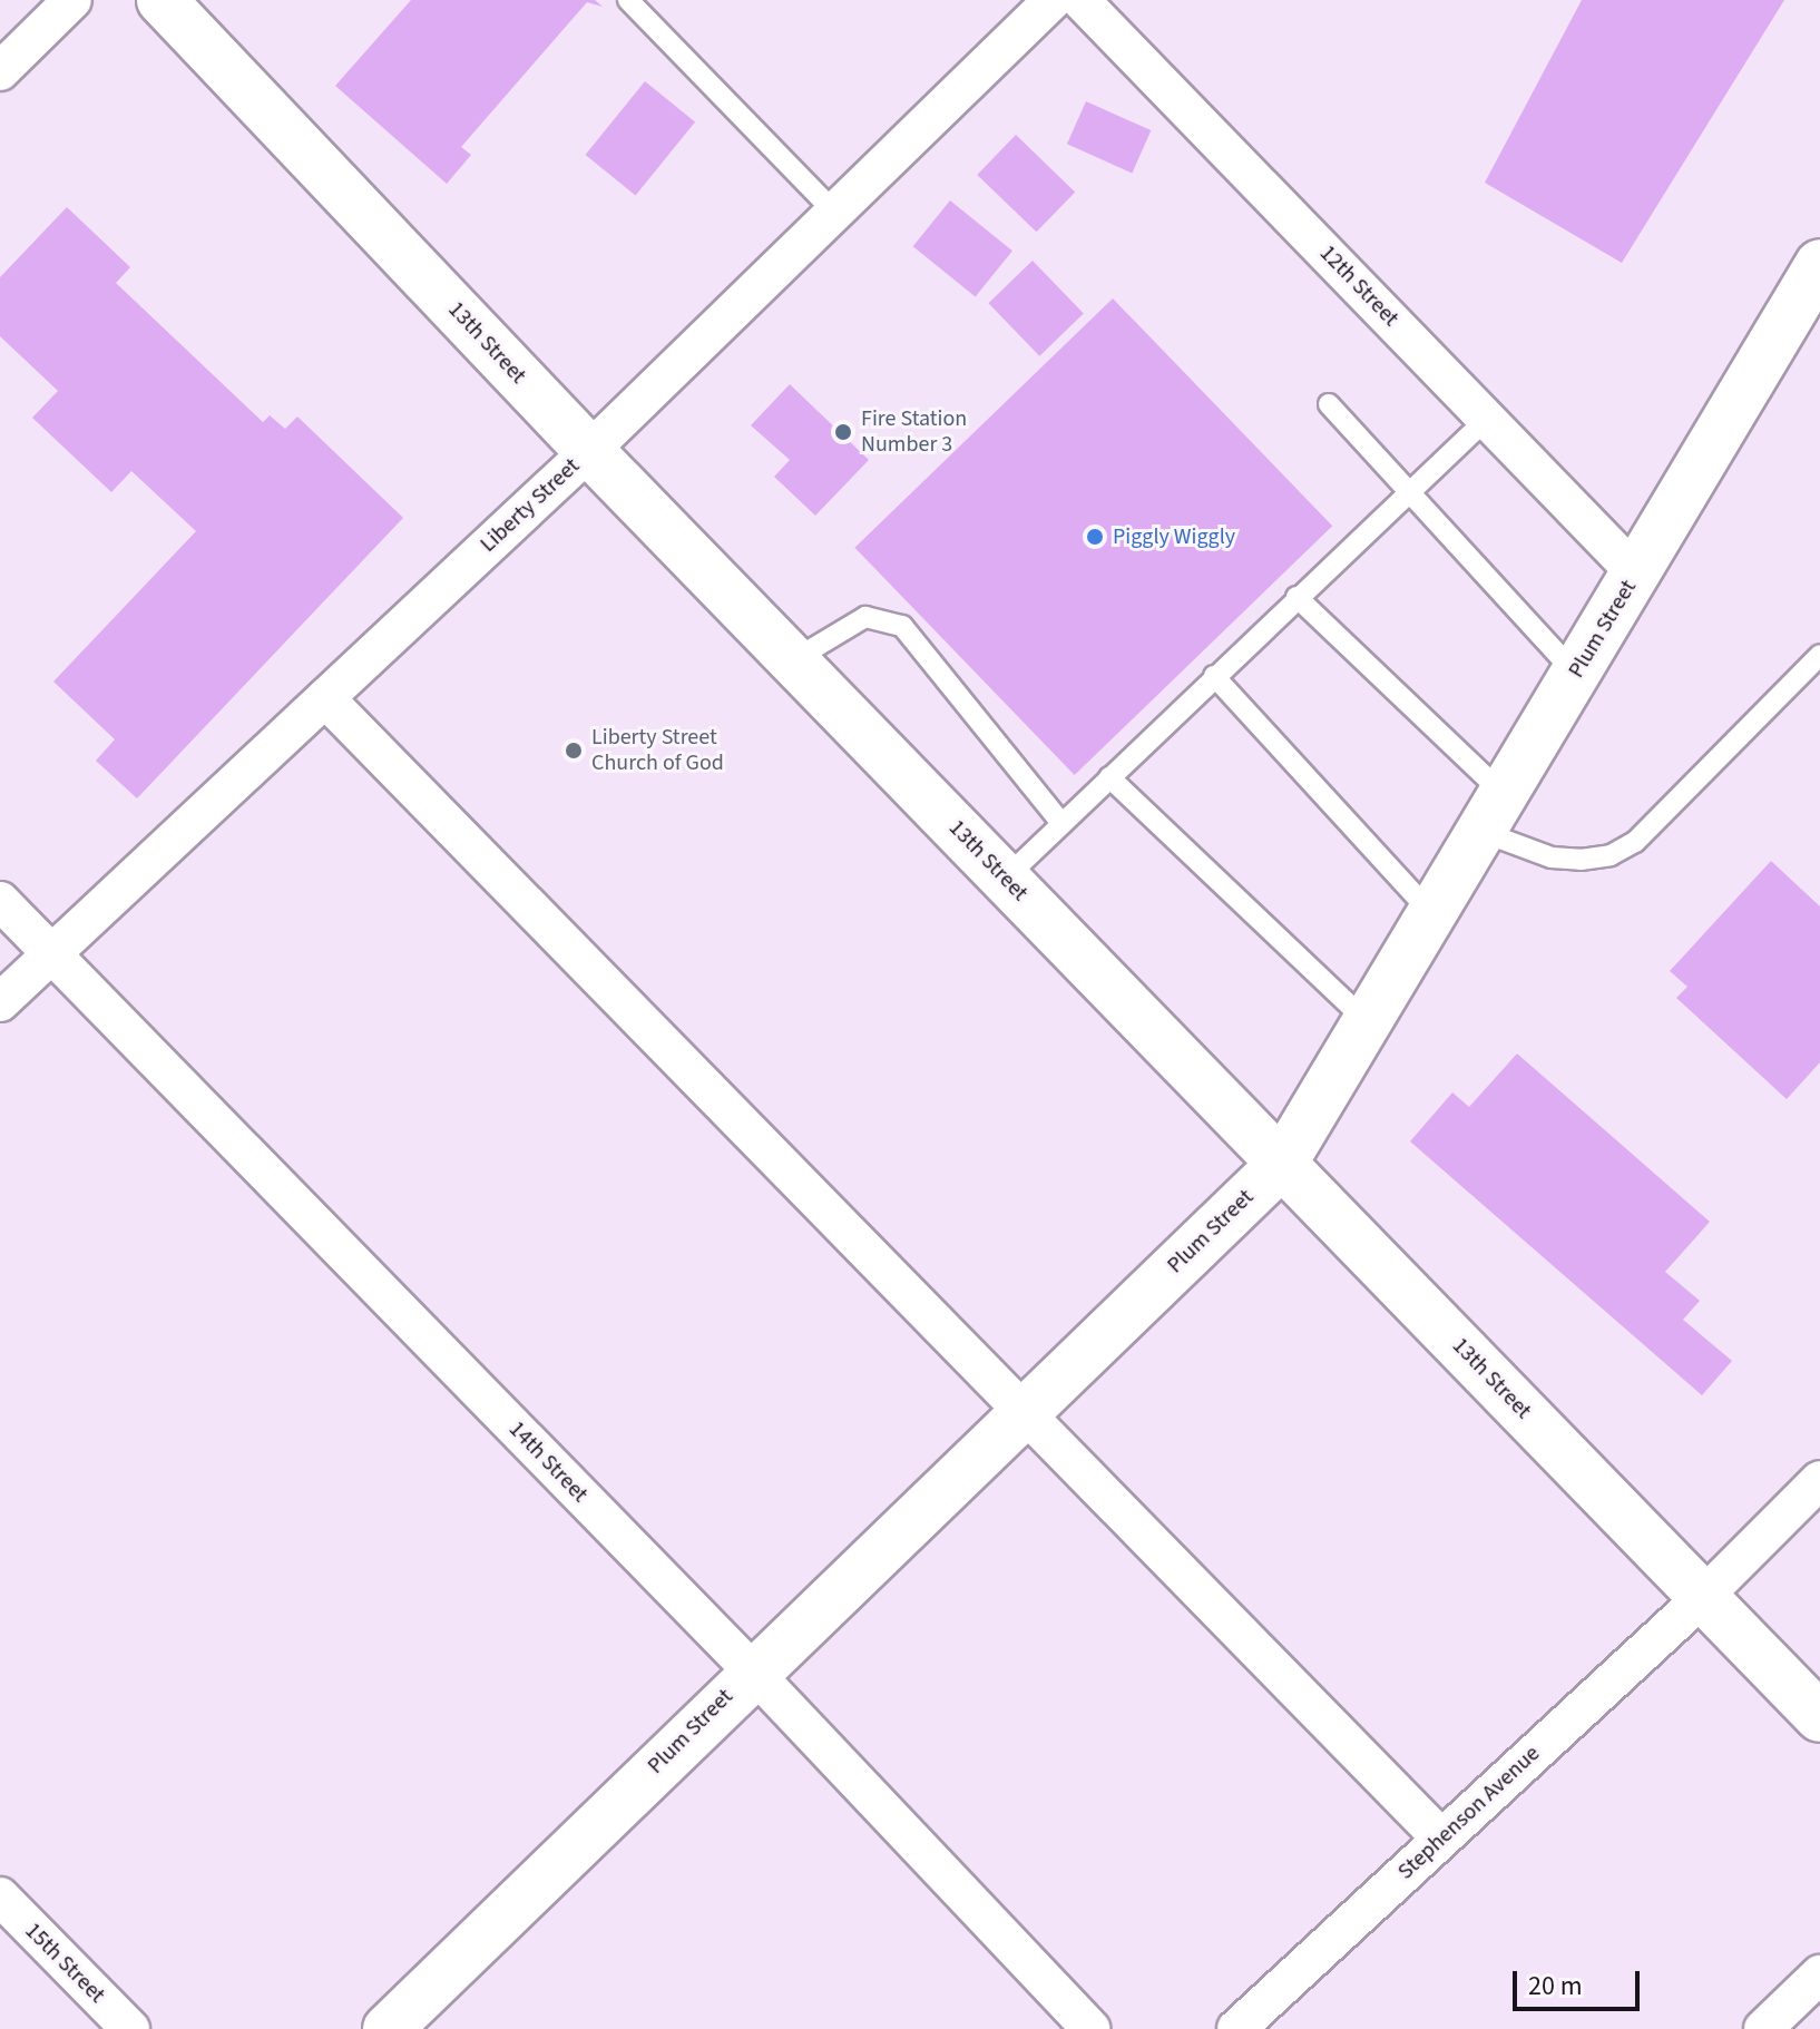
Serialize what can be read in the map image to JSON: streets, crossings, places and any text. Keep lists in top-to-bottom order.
{
  "streets": {
    "street": [
      "12th Street",
      "13th Street",
      "Liberty Street",
      "Plum Street",
      "14th Street",
      "Stephenson Avenue",
      "15th Street"
    ]
  },
  "crossings": [
    ["12th Street", "Plum Street"],
    ["13th Street", "Liberty Street"],
    ["13th Street", "Plum Street"],
    ["13th Street", "Stephenson Avenue"],
    ["Liberty Street", "14th Street"],
    ["Plum Street", "14th Street"]
  ],
  "places": ["Fire Station Number 3", "Piggly Wiggly", "Liberty Street Church of God"],
  "scale_bar": "20 m"
}
